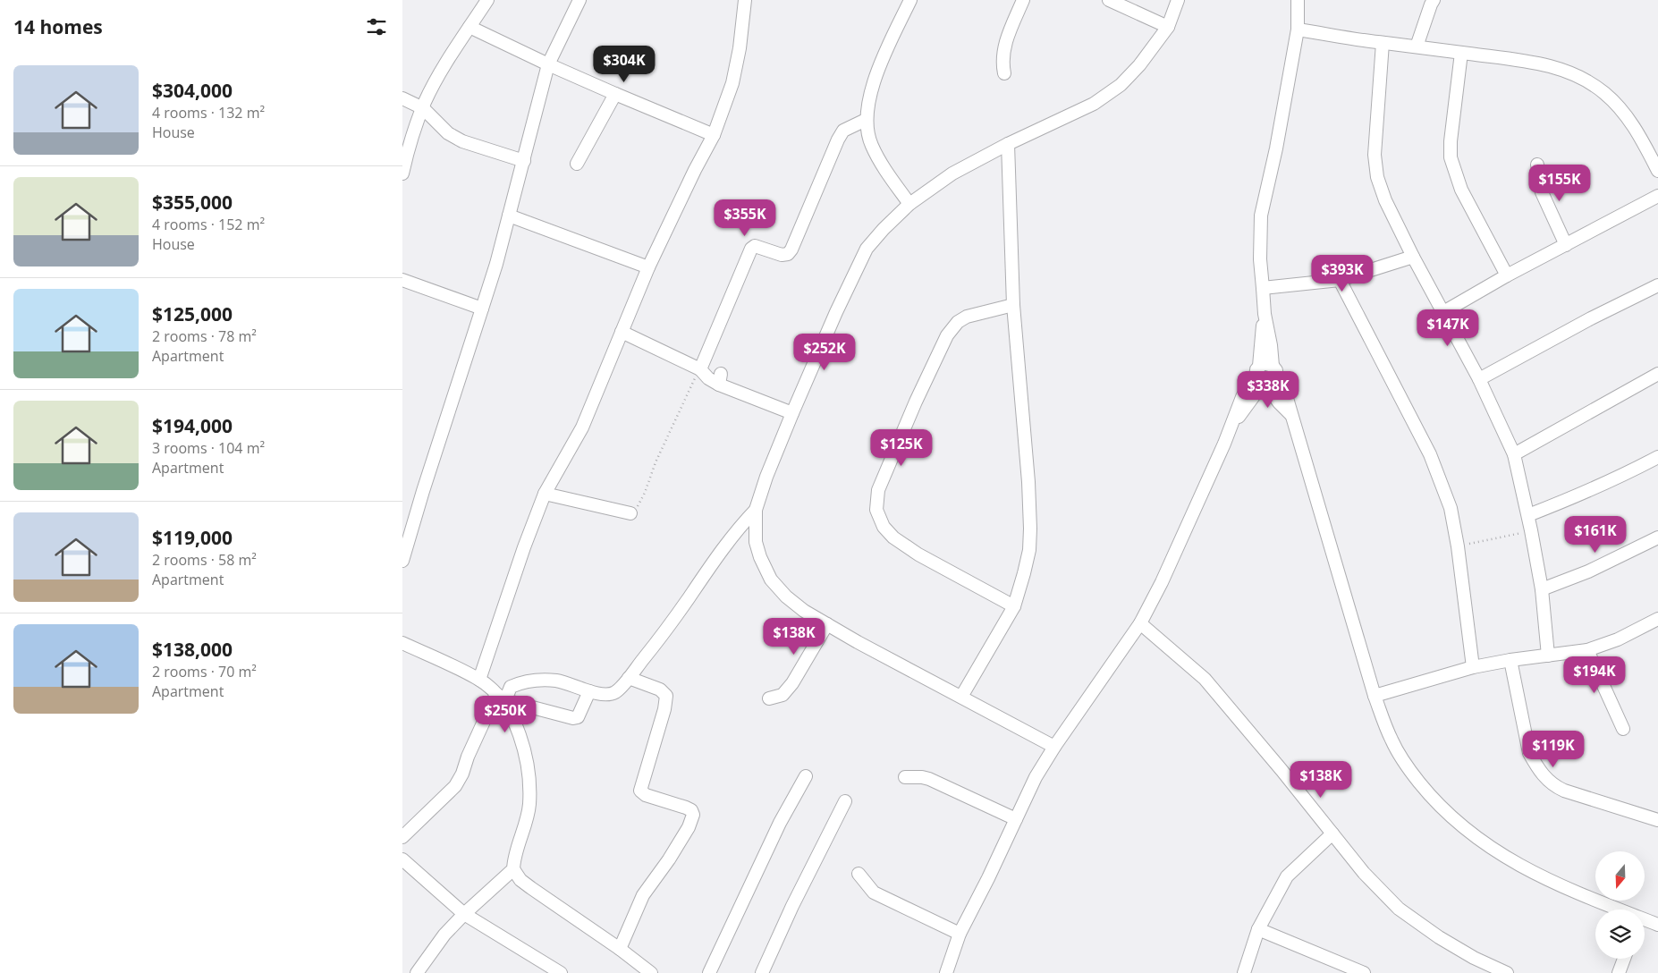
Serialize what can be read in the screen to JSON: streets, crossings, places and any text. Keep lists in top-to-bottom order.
{
  "north": "bottom",
  "page": {
    "heading": "14 homes",
    "price": [
      "$304K",
      "$155K",
      "$355K",
      "$393K",
      "$147K",
      "$252K",
      "$338K",
      "$125K",
      "$161K",
      "$138K",
      "$194K",
      "$250K",
      "$119K",
      "$138K"
    ],
    "list": [
      {
        "name": "$304,000",
        "note": "4 rooms · 132 m² · House"
      },
      {
        "name": "$355,000",
        "note": "4 rooms · 152 m² · House"
      },
      {
        "name": "$125,000",
        "note": "2 rooms · 78 m² · Apartment"
      },
      {
        "name": "$194,000",
        "note": "3 rooms · 104 m² · Apartment"
      },
      {
        "name": "$119,000",
        "note": "2 rooms · 58 m² · Apartment"
      },
      {
        "name": "$138,000",
        "note": "2 rooms · 70 m² · Apartment"
      }
    ]
  }
}
